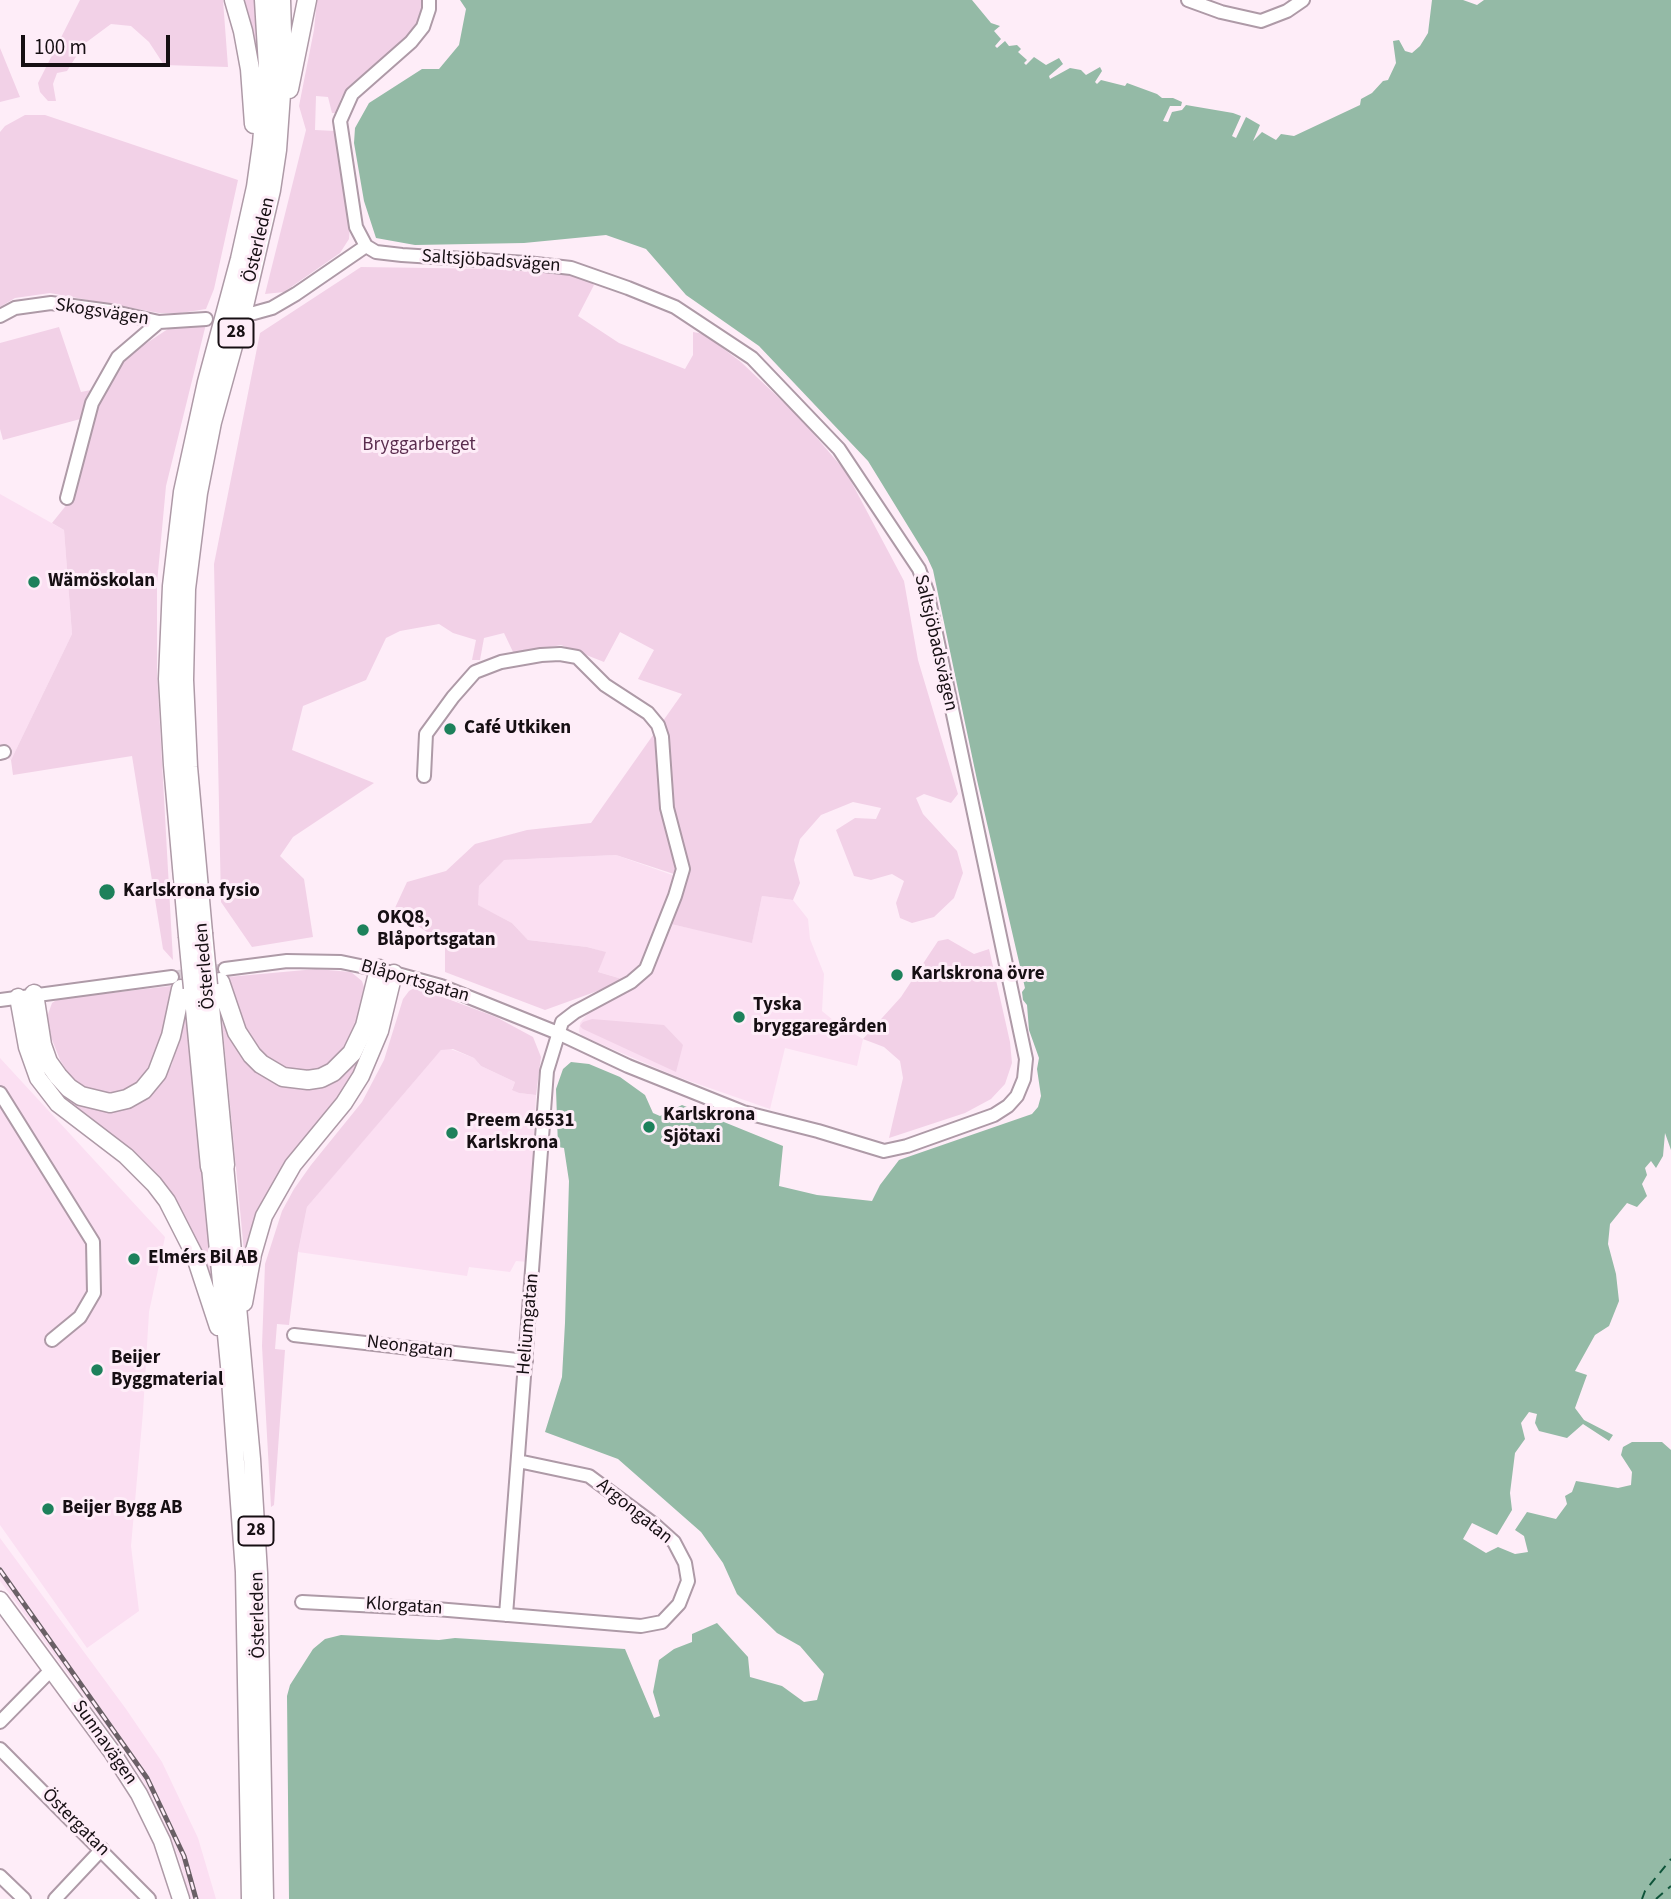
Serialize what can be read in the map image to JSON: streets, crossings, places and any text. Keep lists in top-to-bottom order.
{
  "streets": {
    "highway": ["Österleden", "28"],
    "main road": ["Sunnavägen"],
    "street": [
      "Saltsjöbadsvägen",
      "Skogsvägen",
      "Blåportsgatan",
      "Heliumgatan",
      "Neongatan",
      "Argongatan",
      "Klorgatan",
      "Östergatan"
    ]
  },
  "crossings": [
    ["Österleden", "Blåportsgatan"],
    ["Saltsjöbadsvägen", "Blåportsgatan"],
    ["Saltsjöbadsvägen", "Heliumgatan"],
    ["Blåportsgatan", "Heliumgatan"],
    ["Heliumgatan", "Neongatan"],
    ["Heliumgatan", "Argongatan"],
    ["Heliumgatan", "Klorgatan"],
    ["Argongatan", "Klorgatan"]
  ],
  "parks": ["Bryggarberget"],
  "places": [
    "Wämöskolan",
    "Café Utkiken",
    "Karlskrona fysio",
    "OKQ8, Blåportsgatan",
    "Karlskrona övre",
    "Tyska bryggaregården",
    "Karlskrona Sjötaxi",
    "Preem 46531 Karlskrona",
    "Elmérs Bil AB",
    "Beijer Byggmaterial",
    "Beijer Bygg AB"
  ],
  "scale_bar": "100 m"
}
